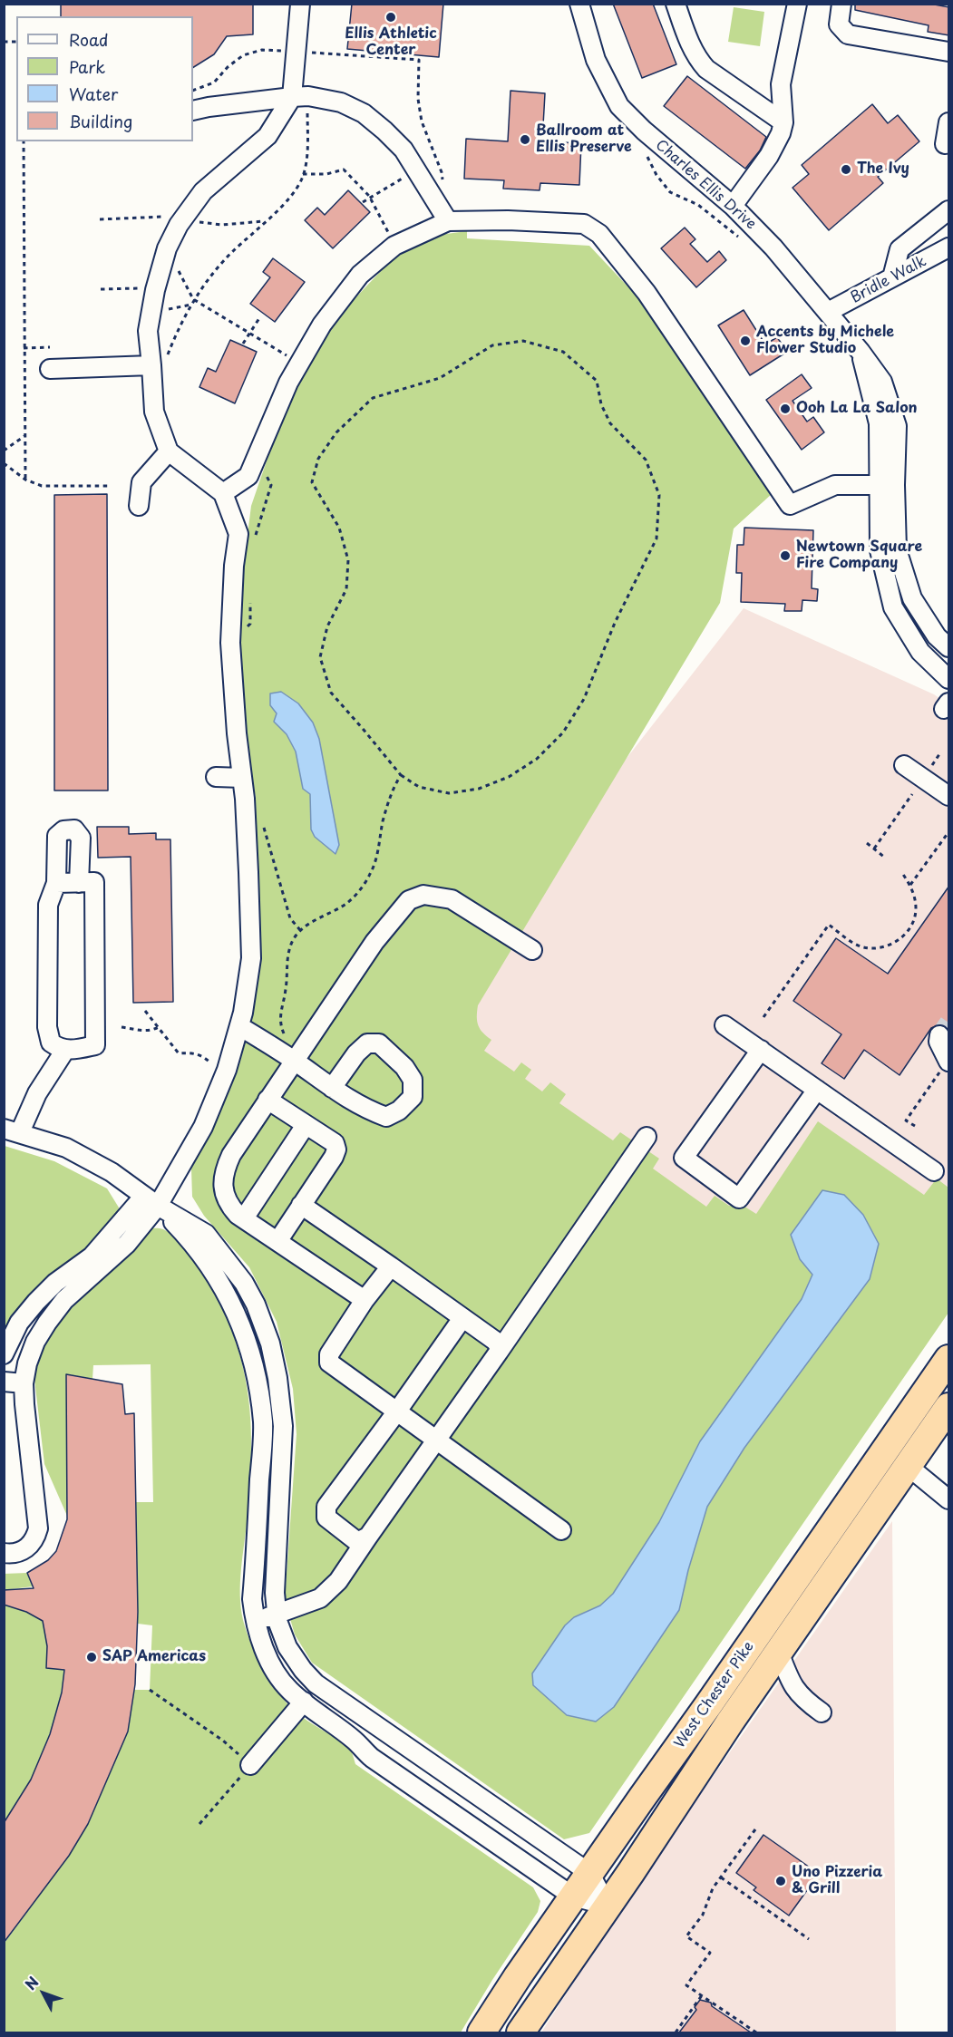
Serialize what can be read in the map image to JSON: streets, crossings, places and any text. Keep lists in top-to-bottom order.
{
  "streets": {
    "highway": ["West Chester Pike"],
    "street": ["Charles Ellis Drive", "Bridle Walk"]
  },
  "crossings": [
    ["Charles Ellis Drive", "Bridle Walk"]
  ],
  "places": [
    "Ellis Athletic Center",
    "Ballroom at Ellis Preserve",
    "The Ivy",
    "Accents by Michele Flower Studio",
    "Ooh La La Salon",
    "Newtown Square Fire Company",
    "SAP Americas",
    "Uno Pizzeria & Grill"
  ],
  "legend": [
    "Road",
    "Park",
    "Water",
    "Building"
  ],
  "north": "top left"
}
